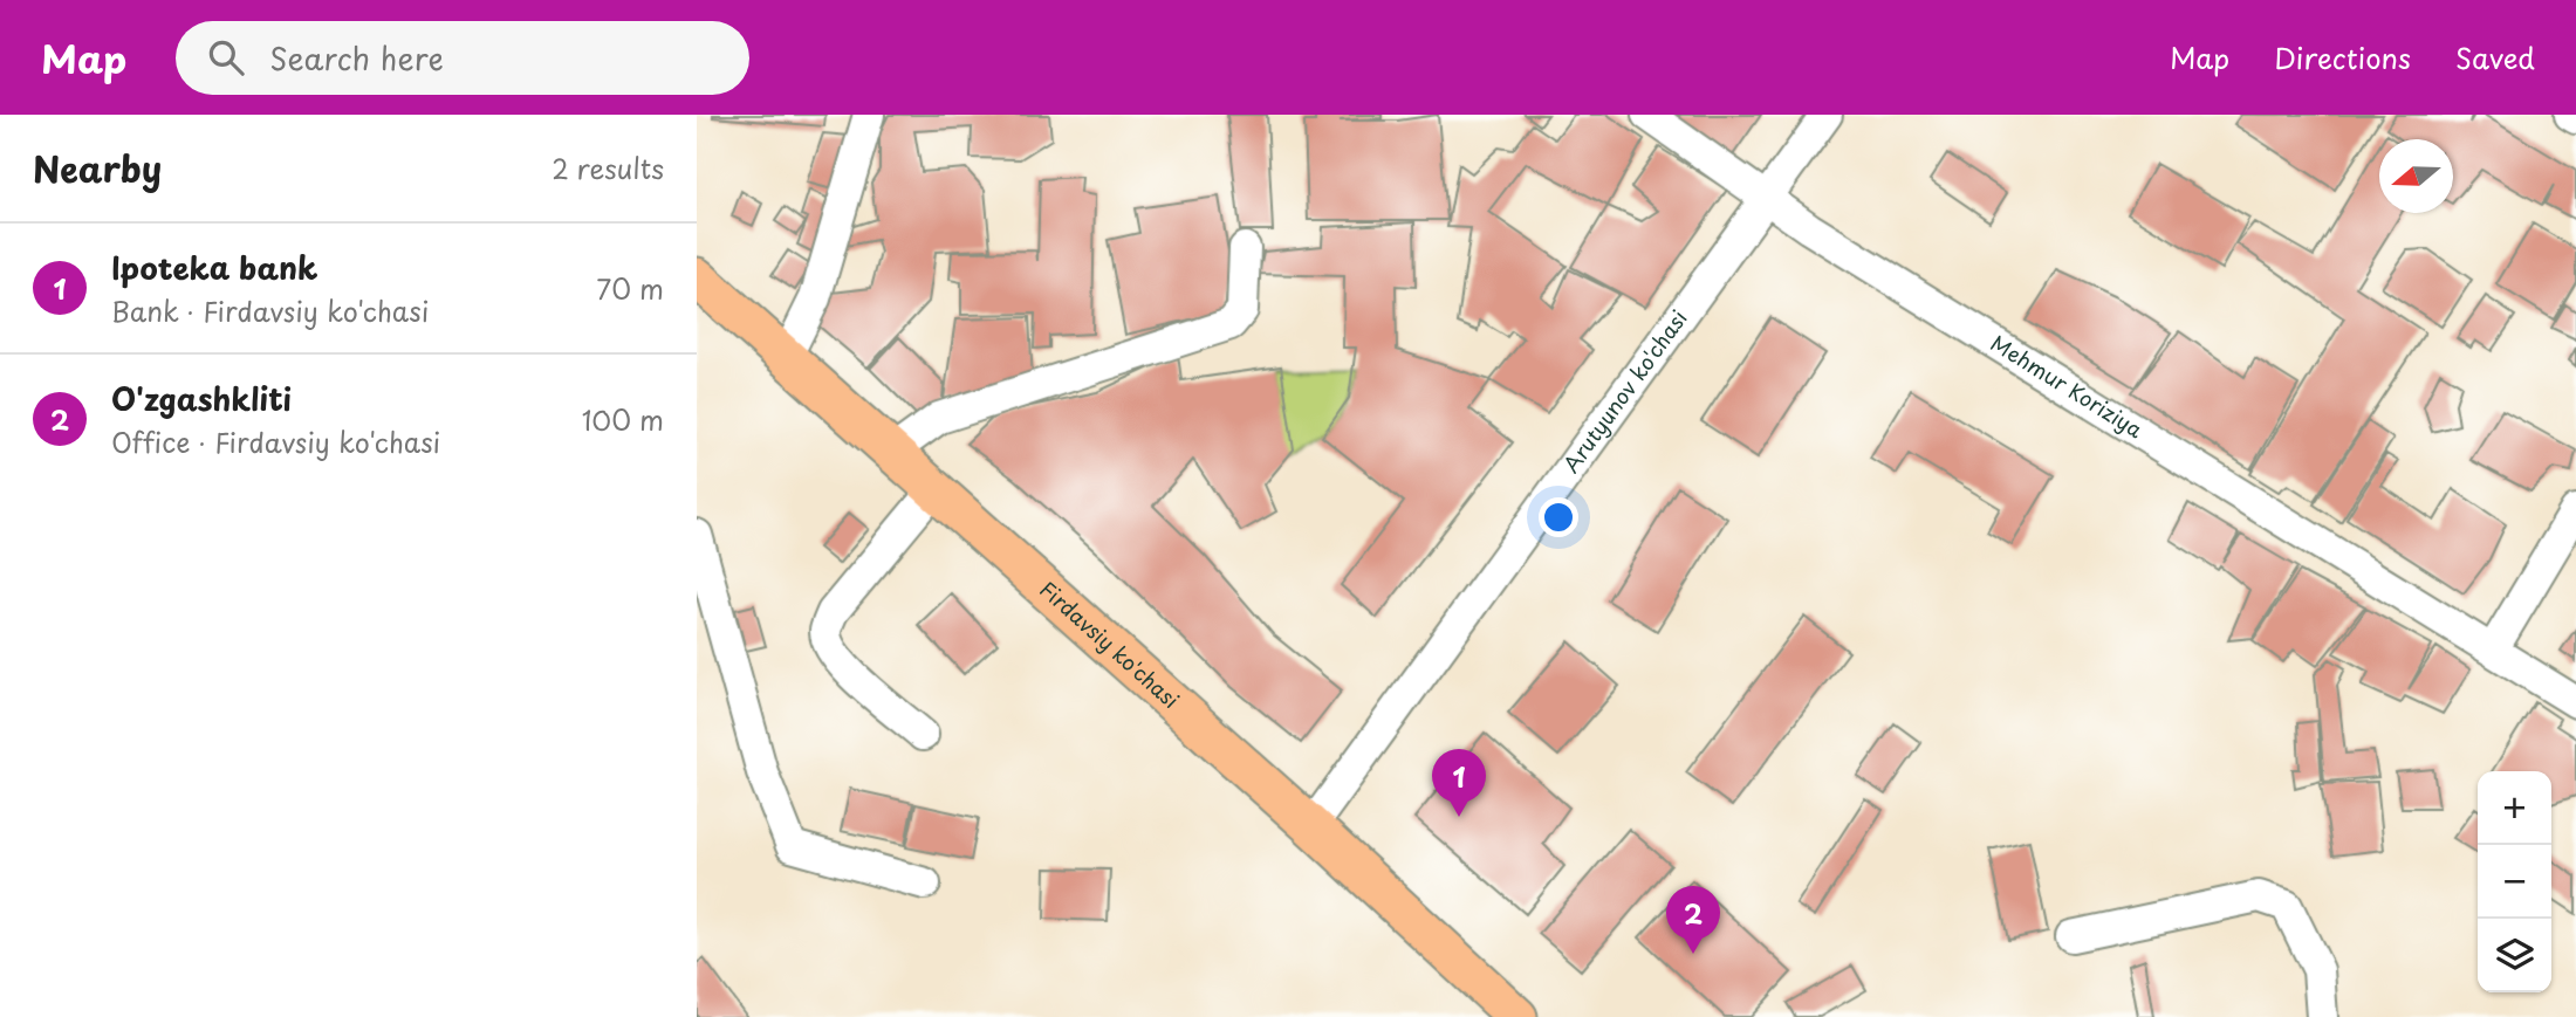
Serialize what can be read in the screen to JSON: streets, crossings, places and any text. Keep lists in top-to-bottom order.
{
  "streets": {
    "main road": ["Firdavsiy ko'chasi"],
    "street": ["Mehmur Koriziya", "Arutyunov ko'chasi"]
  },
  "crossings": [
    ["Mehmur Koriziya", "Arutyunov ko'chasi"],
    ["Arutyunov ko'chasi", "Firdavsiy ko'chasi"]
  ],
  "north": "left",
  "page": {
    "header": "Map",
    "search": "Search here",
    "nav": ["Map", "Directions", "Saved"],
    "heading": ["Nearby", "2 results"],
    "list": [
      {
        "mark": "1",
        "name": "Ipoteka bank",
        "note": "Bank · Firdavsiy ko'chasi",
        "value": "70 m"
      },
      {
        "mark": "2",
        "name": "O'zgashkliti",
        "note": "Office · Firdavsiy ko'chasi",
        "value": "100 m"
      }
    ],
    "pins": ["1", "2"],
    "map_buttons": ["+", "−"]
  }
}
